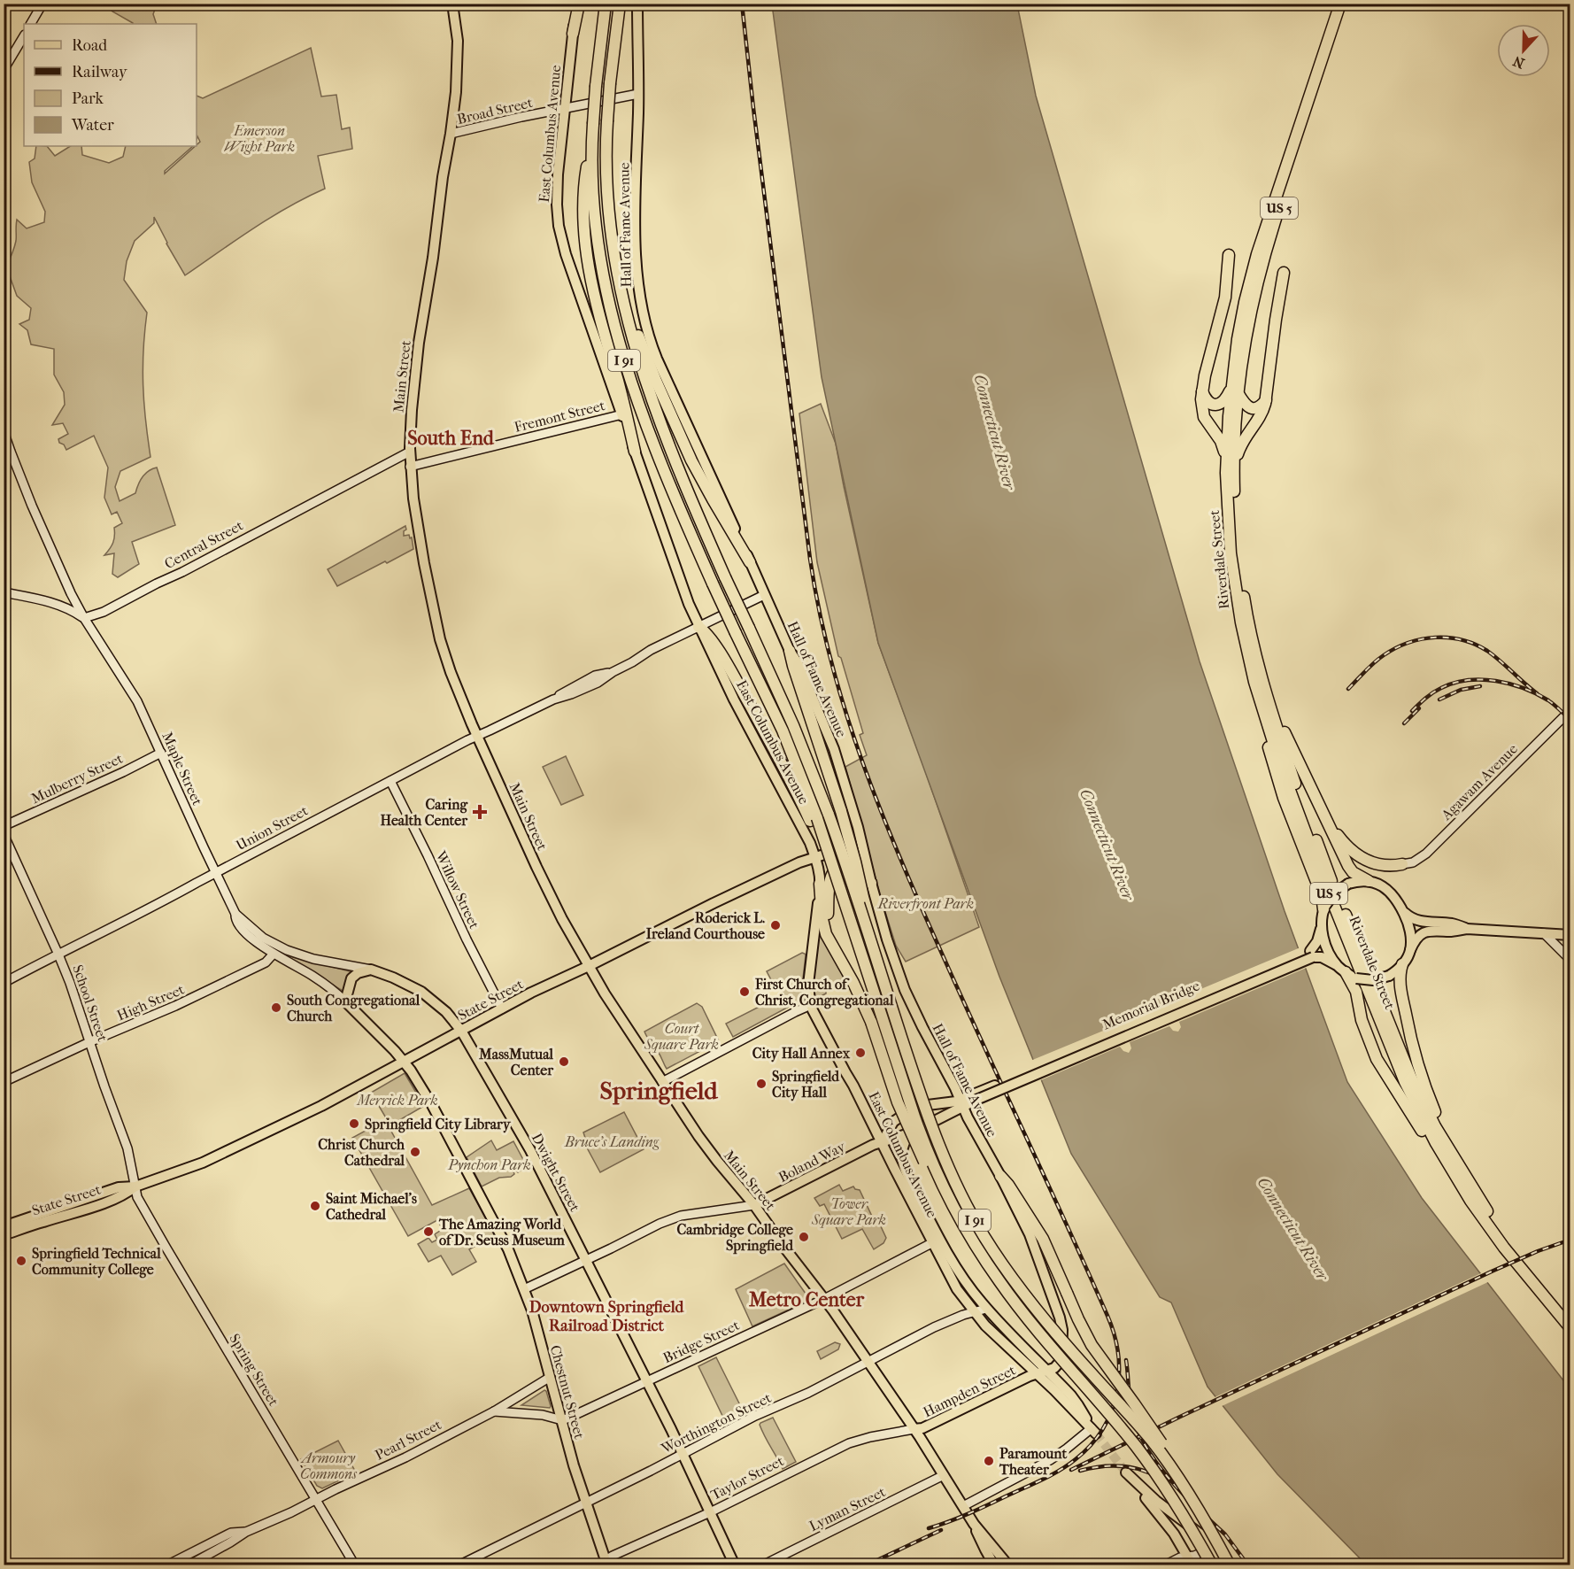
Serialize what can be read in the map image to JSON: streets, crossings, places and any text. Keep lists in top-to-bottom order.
{
  "streets": {
    "highway": ["US 5", "I 91", "Riverdale Street"],
    "main road": [
      "Broad Street",
      "East Columbus Avenue",
      "Hall of Fame Avenue",
      "Main Street",
      "Fremont Street",
      "Central Street",
      "Maple Street",
      "Mulberry Street",
      "Agawam Avenue",
      "Union Street",
      "Willow Street",
      "State Street",
      "High Street",
      "School Street",
      "Memorial Bridge",
      "Boland Way",
      "Dwight Street",
      "Bridge Street",
      "Spring Street",
      "Hampden Street",
      "Chestnut Street",
      "Worthington Street",
      "Pearl Street",
      "Taylor Street",
      "Lyman Street"
    ]
  },
  "crossings": [
    ["Broad Street", "East Columbus Avenue"],
    ["Broad Street", "Hall of Fame Avenue"],
    ["Broad Street", "Main Street"],
    ["East Columbus Avenue", "Hall of Fame Avenue"],
    ["East Columbus Avenue", "Fremont Street"],
    ["East Columbus Avenue", "Union Street"],
    ["East Columbus Avenue", "State Street"],
    ["East Columbus Avenue", "Boland Way"],
    ["East Columbus Avenue", "Bridge Street"],
    ["East Columbus Avenue", "Hampden Street"],
    ["East Columbus Avenue", "Worthington Street"],
    ["US 5", "Riverdale Street"],
    ["Hall of Fame Avenue", "Union Street"],
    ["Hall of Fame Avenue", "State Street"],
    ["Hall of Fame Avenue", "Boland Way"],
    ["Hall of Fame Avenue", "Hampden Street"],
    ["Main Street", "Fremont Street"],
    ["Main Street", "Central Street"],
    ["Main Street", "Union Street"],
    ["Main Street", "State Street"],
    ["Main Street", "Boland Way"],
    ["Main Street", "Bridge Street"],
    ["Main Street", "Hampden Street"],
    ["Main Street", "Worthington Street"],
    ["Main Street", "Taylor Street"],
    ["Main Street", "Lyman Street"],
    ["Central Street", "Maple Street"],
    ["Maple Street", "Mulberry Street"],
    ["Maple Street", "Union Street"],
    ["Maple Street", "State Street"],
    ["Maple Street", "High Street"],
    ["Maple Street", "Dwight Street"],
    ["Maple Street", "Chestnut Street"],
    ["Union Street", "Willow Street"],
    ["Union Street", "School Street"],
    ["Willow Street", "State Street"],
    ["State Street", "School Street"],
    ["State Street", "Dwight Street"],
    ["State Street", "Spring Street"],
    ["State Street", "Chestnut Street"],
    ["High Street", "School Street"],
    ["School Street", "Spring Street"],
    ["Memorial Bridge", "Boland Way"],
    ["Dwight Street", "Bridge Street"],
    ["Dwight Street", "Worthington Street"],
    ["Dwight Street", "Taylor Street"],
    ["Bridge Street", "Chestnut Street"],
    ["Spring Street", "Pearl Street"],
    ["Hampden Street", "Taylor Street"],
    ["Chestnut Street", "Worthington Street"],
    ["Chestnut Street", "Pearl Street"],
    ["Chestnut Street", "Taylor Street"]
  ],
  "districts": [
    "South End",
    "Springfield",
    "Metro Center",
    "Downtown Springfield Railroad District"
  ],
  "water": ["Connecticut River"],
  "parks": [
    "Emerson Wight Park",
    "Riverfront Park",
    "Court Square Park",
    "Merrick Park",
    "Bruce's Landing",
    "Pynchon Park",
    "Tower Square Park",
    "Armoury Commons"
  ],
  "places": {
    "health": ["Caring Health Center"],
    "other": [
      "Roderick L. Ireland Courthouse",
      "First Church of Christ, Congregational",
      "South Congregational Church",
      "City Hall Annex",
      "MassMutual Center",
      "Springfield City Hall",
      "Springfield City Library",
      "Christ Church Cathedral",
      "Saint Michael's Cathedral",
      "The Amazing World of Dr. Seuss Museum",
      "Cambridge College Springfield",
      "Springfield Technical Community College",
      "Paramount Theater"
    ]
  },
  "legend": [
    "Road",
    "Railway",
    "Park",
    "Water"
  ],
  "north": "bottom"
}
